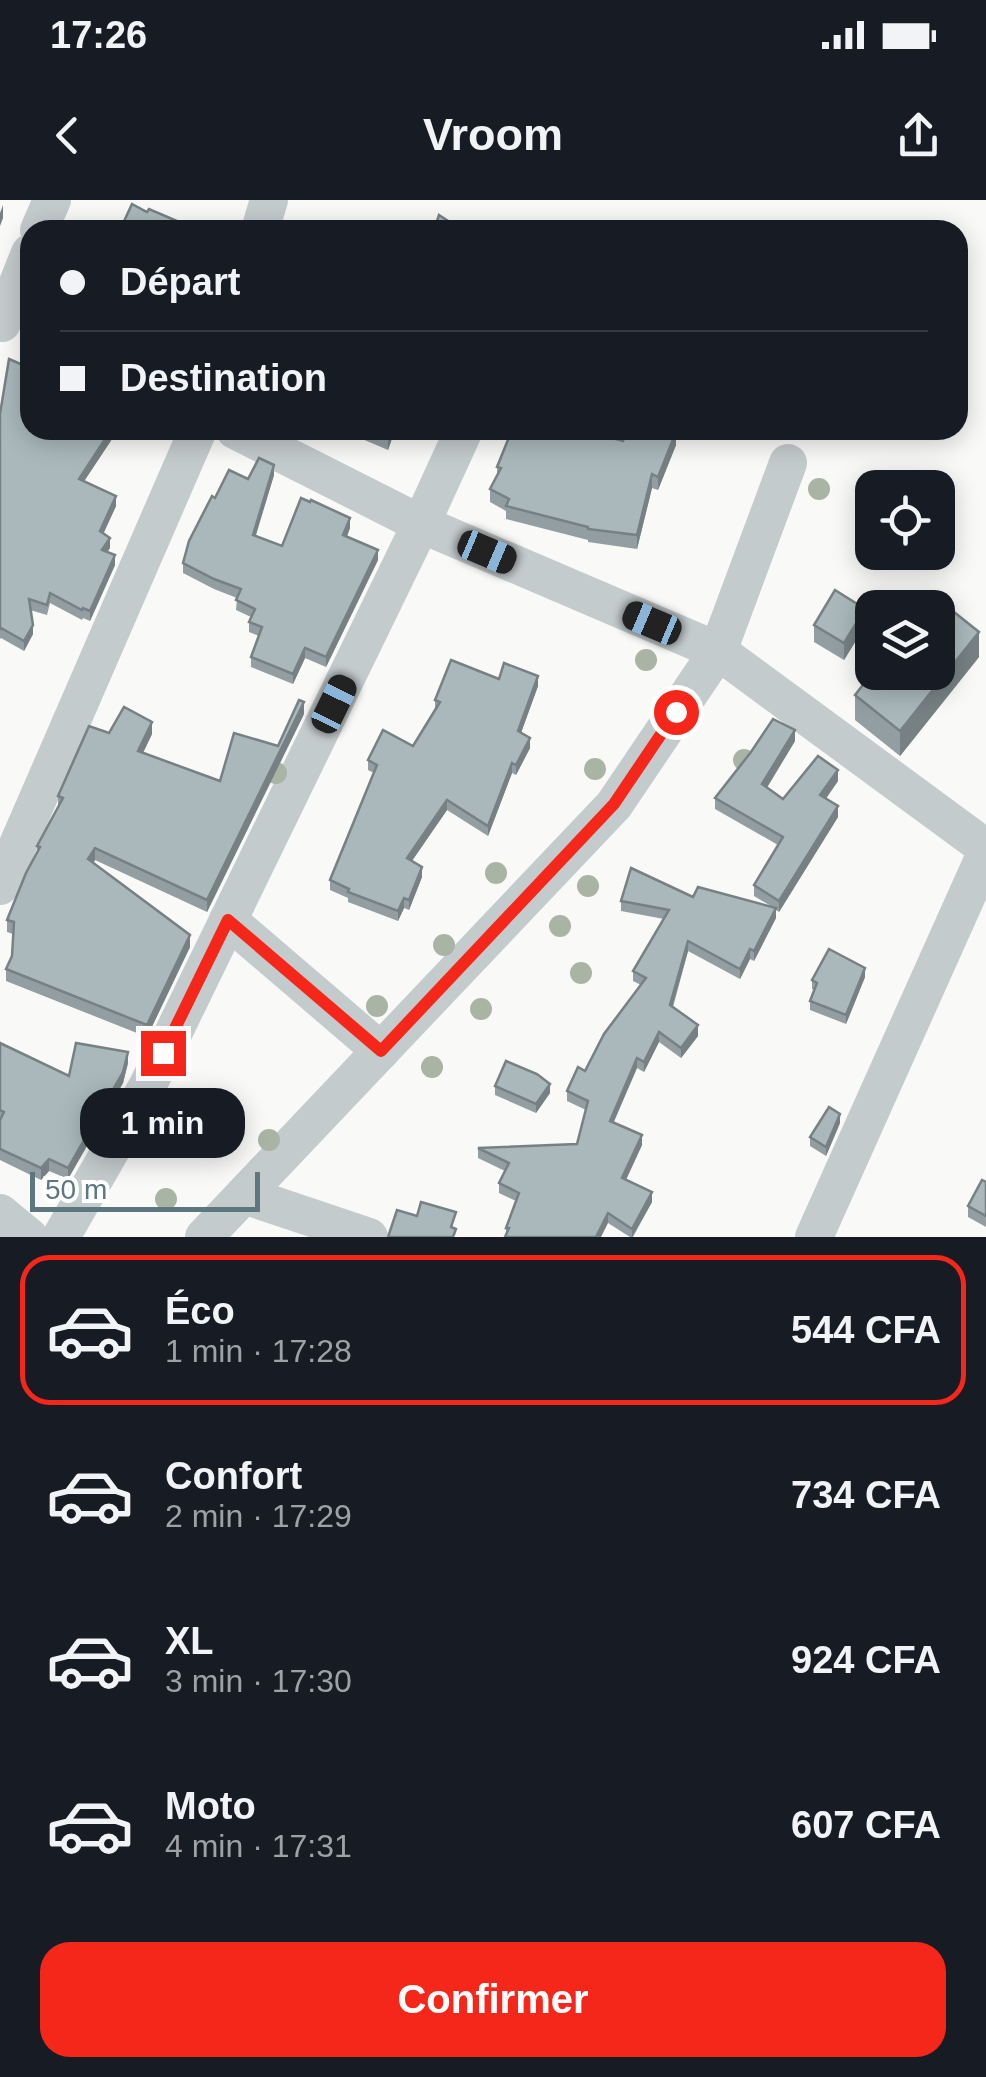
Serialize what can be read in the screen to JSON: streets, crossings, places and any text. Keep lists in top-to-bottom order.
{
  "scale_bar": "50 m",
  "page": {
    "status": "17:26",
    "header": "Vroom",
    "banner": ["Départ", "Destination"],
    "bubble": "1 min",
    "scale": "50 m",
    "list": [
      {
        "name": "Éco",
        "note": "1 min · 17:28",
        "value": "544 CFA"
      },
      {
        "name": "Confort",
        "note": "2 min · 17:29",
        "value": "734 CFA"
      },
      {
        "name": "XL",
        "note": "3 min · 17:30",
        "value": "924 CFA"
      },
      {
        "name": "Moto",
        "note": "4 min · 17:31",
        "value": "607 CFA"
      }
    ],
    "buttons": "Confirmer"
  }
}
